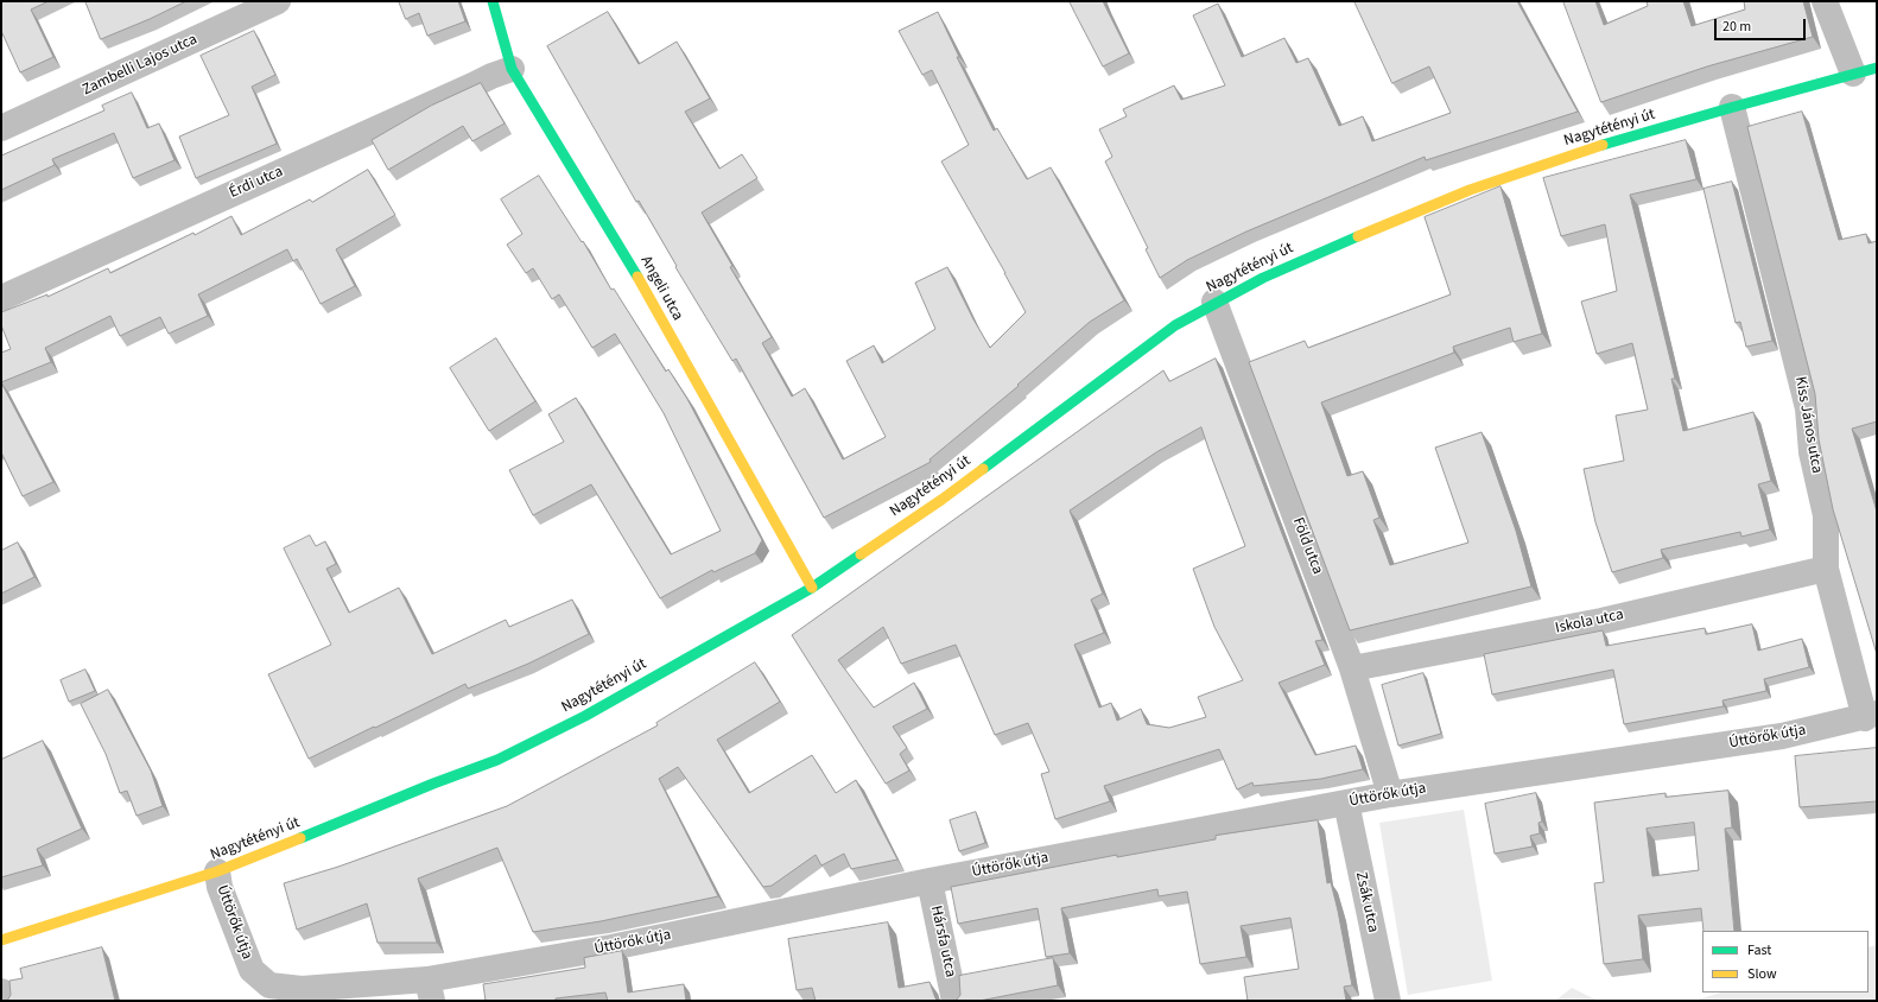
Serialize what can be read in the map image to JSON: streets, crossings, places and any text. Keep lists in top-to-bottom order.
{
  "streets": {
    "main road": ["Nagytétényi út", "Angeli utca"],
    "street": [
      "Zambelli Lajos utca",
      "Érdi utca",
      "Kiss János utca",
      "Föld utca",
      "Iskola utca",
      "Úttörők útja",
      "Zsák utca",
      "Hársfa utca"
    ]
  },
  "crossings": [
    ["Nagytétényi út", "Angeli utca"],
    ["Nagytétényi út", "Kiss János utca"],
    ["Nagytétényi út", "Föld utca"],
    ["Nagytétényi út", "Úttörők útja"],
    ["Érdi utca", "Angeli utca"],
    ["Kiss János utca", "Iskola utca"],
    ["Kiss János utca", "Úttörők útja"],
    ["Föld utca", "Iskola utca"],
    ["Föld utca", "Úttörők útja"],
    ["Úttörők útja", "Zsák utca"],
    ["Úttörők útja", "Hársfa utca"]
  ],
  "legend": ["Fast", "Slow"],
  "scale_bar": "20 m"
}
